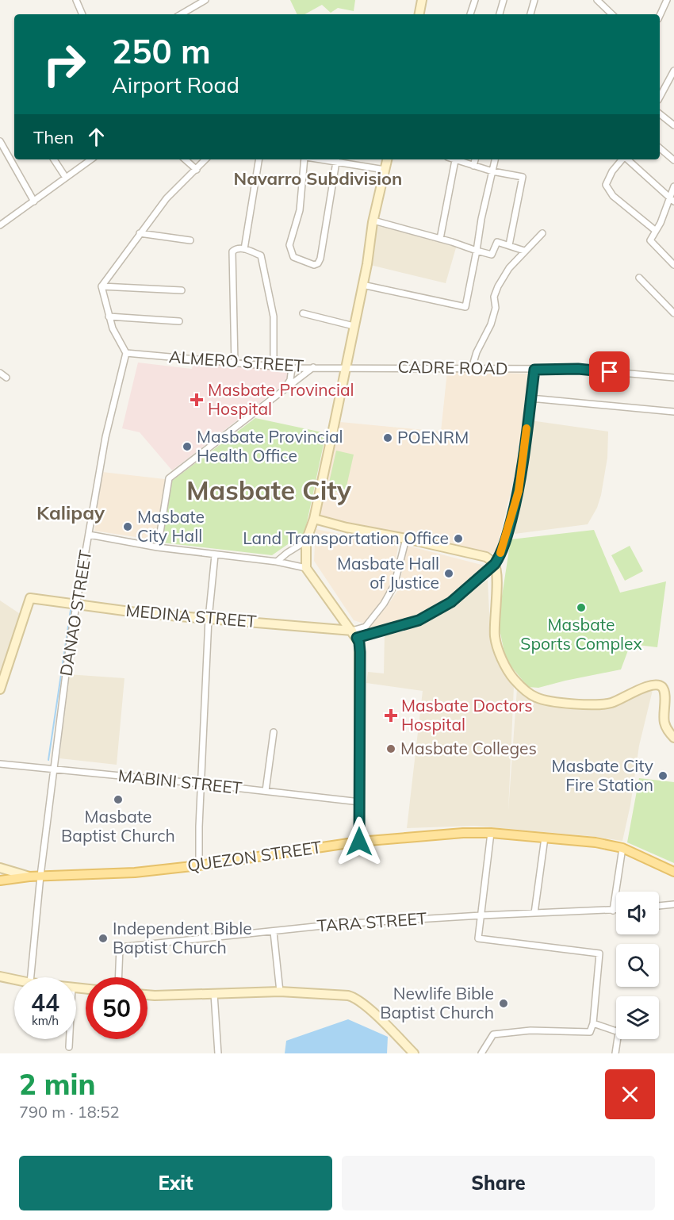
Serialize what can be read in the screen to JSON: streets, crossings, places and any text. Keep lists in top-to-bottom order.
{
  "streets": {
    "main road": ["QUEZON STREET"],
    "street": [
      "ALMERO STREET",
      "CADRE ROAD",
      "DANAO STREET",
      "MEDINA STREET",
      "MABINI STREET",
      "TARA STREET"
    ]
  },
  "crossings": [
    ["ALMERO STREET", "CADRE ROAD"],
    ["ALMERO STREET", "DANAO STREET"],
    ["DANAO STREET", "MEDINA STREET"],
    ["DANAO STREET", "MABINI STREET"],
    ["DANAO STREET", "QUEZON STREET"]
  ],
  "districts": ["Navarro Subdivision", "Masbate City", "Kalipay"],
  "places": {
    "health": ["Masbate Provincial Hospital", "Masbate Doctors Hospital"],
    "other": [
      "POENRM",
      "Masbate Provincial Health Office",
      "Masbate City Hall",
      "Land Transportation Office",
      "Masbate Hall of Justice",
      "Masbate Sports Complex",
      "Masbate Colleges",
      "Masbate City Fire Station",
      "Masbate Baptist Church",
      "Independent Bible Baptist Church",
      "Newlife Bible Baptist Church"
    ]
  },
  "page": {
    "turn": ["250 m", "Airport Road"],
    "then": "Then",
    "speed": "44 km/h",
    "limit": "50",
    "heading": ["2 min", "790 m · 18:52"],
    "buttons": ["Exit", "Share"]
  }
}
